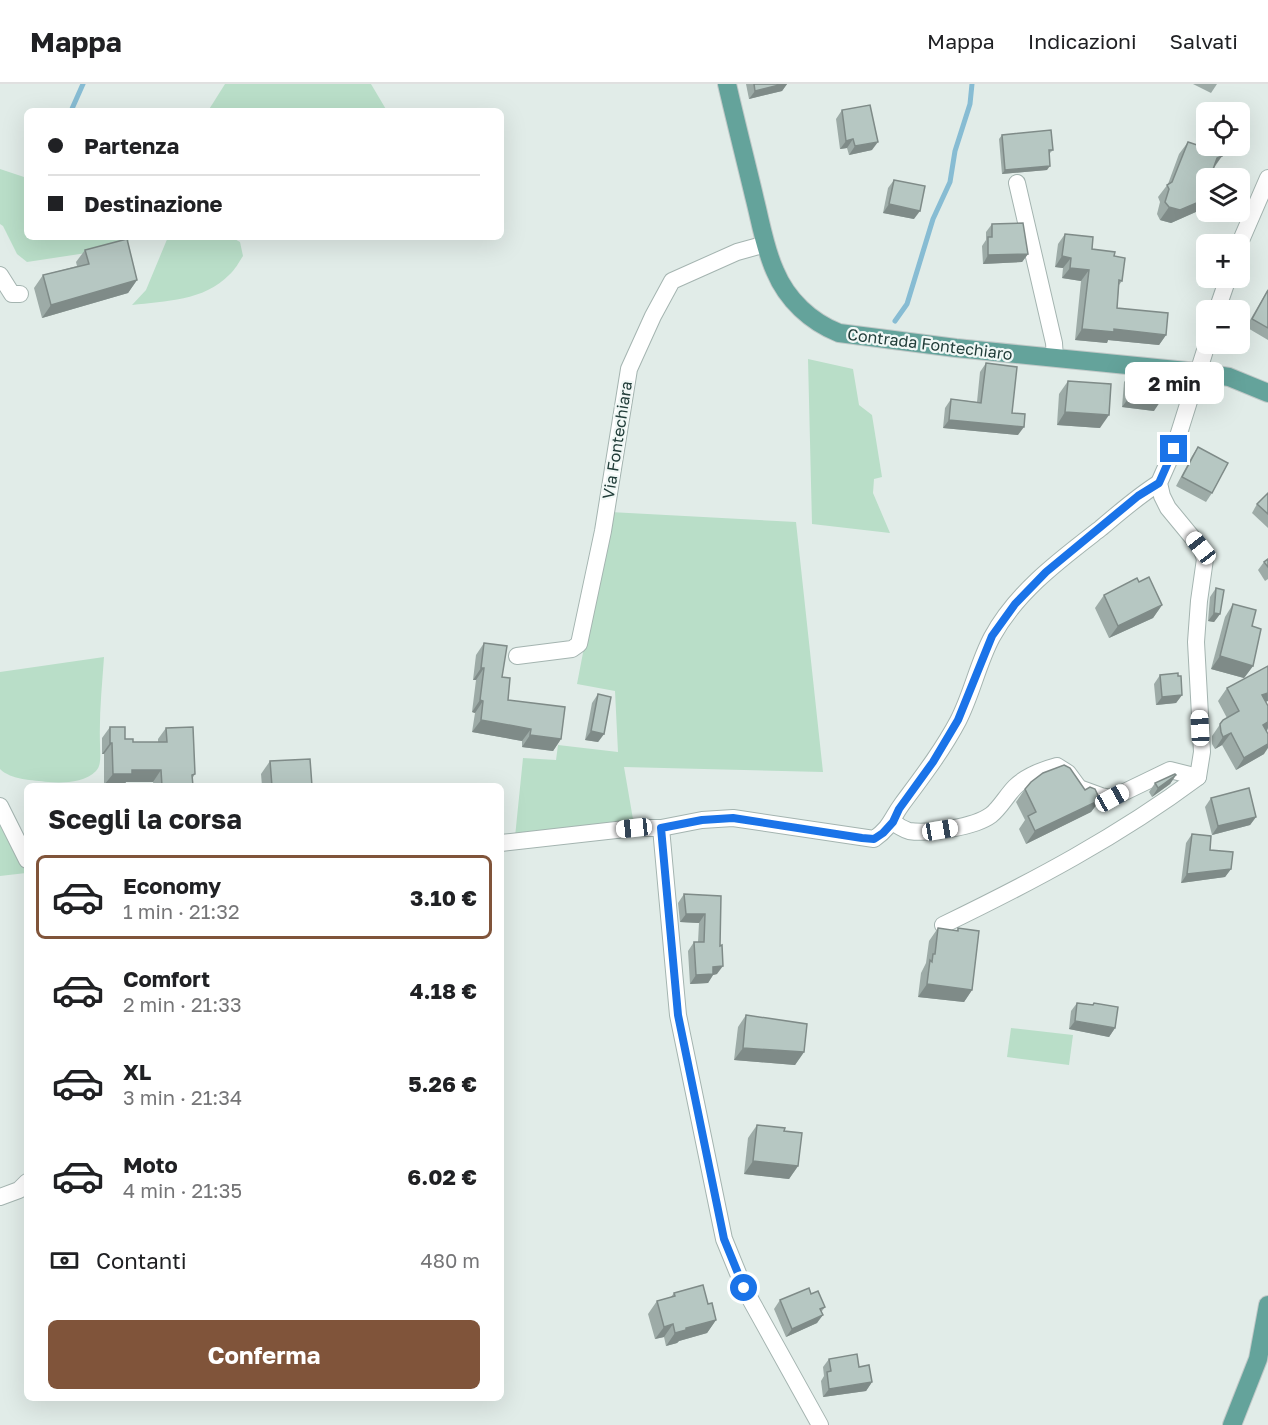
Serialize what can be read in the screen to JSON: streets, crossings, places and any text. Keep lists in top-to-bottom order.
{
  "streets": {
    "main road": ["Contrada Fontechiaro"],
    "street": ["Via Fontechiara"]
  },
  "crossings": [
    ["Contrada Fontechiaro", "Via Fontechiara"]
  ],
  "page": {
    "header": "Mappa",
    "nav": ["Mappa", "Indicazioni", "Salvati"],
    "map_buttons": ["+", "−"],
    "banner": ["Partenza", "Destinazione"],
    "bubble": "2 min",
    "heading": "Scegli la corsa",
    "list": [
      {
        "name": "Economy",
        "note": "1 min · 21:32",
        "value": "3.10 €"
      },
      {
        "name": "Comfort",
        "note": "2 min · 21:33",
        "value": "4.18 €"
      },
      {
        "name": "XL",
        "note": "3 min · 21:34",
        "value": "5.26 €"
      },
      {
        "name": "Moto",
        "note": "4 min · 21:35",
        "value": "6.02 €"
      }
    ],
    "pay": ["Contanti", "480 m"],
    "buttons": "Conferma"
  }
}
